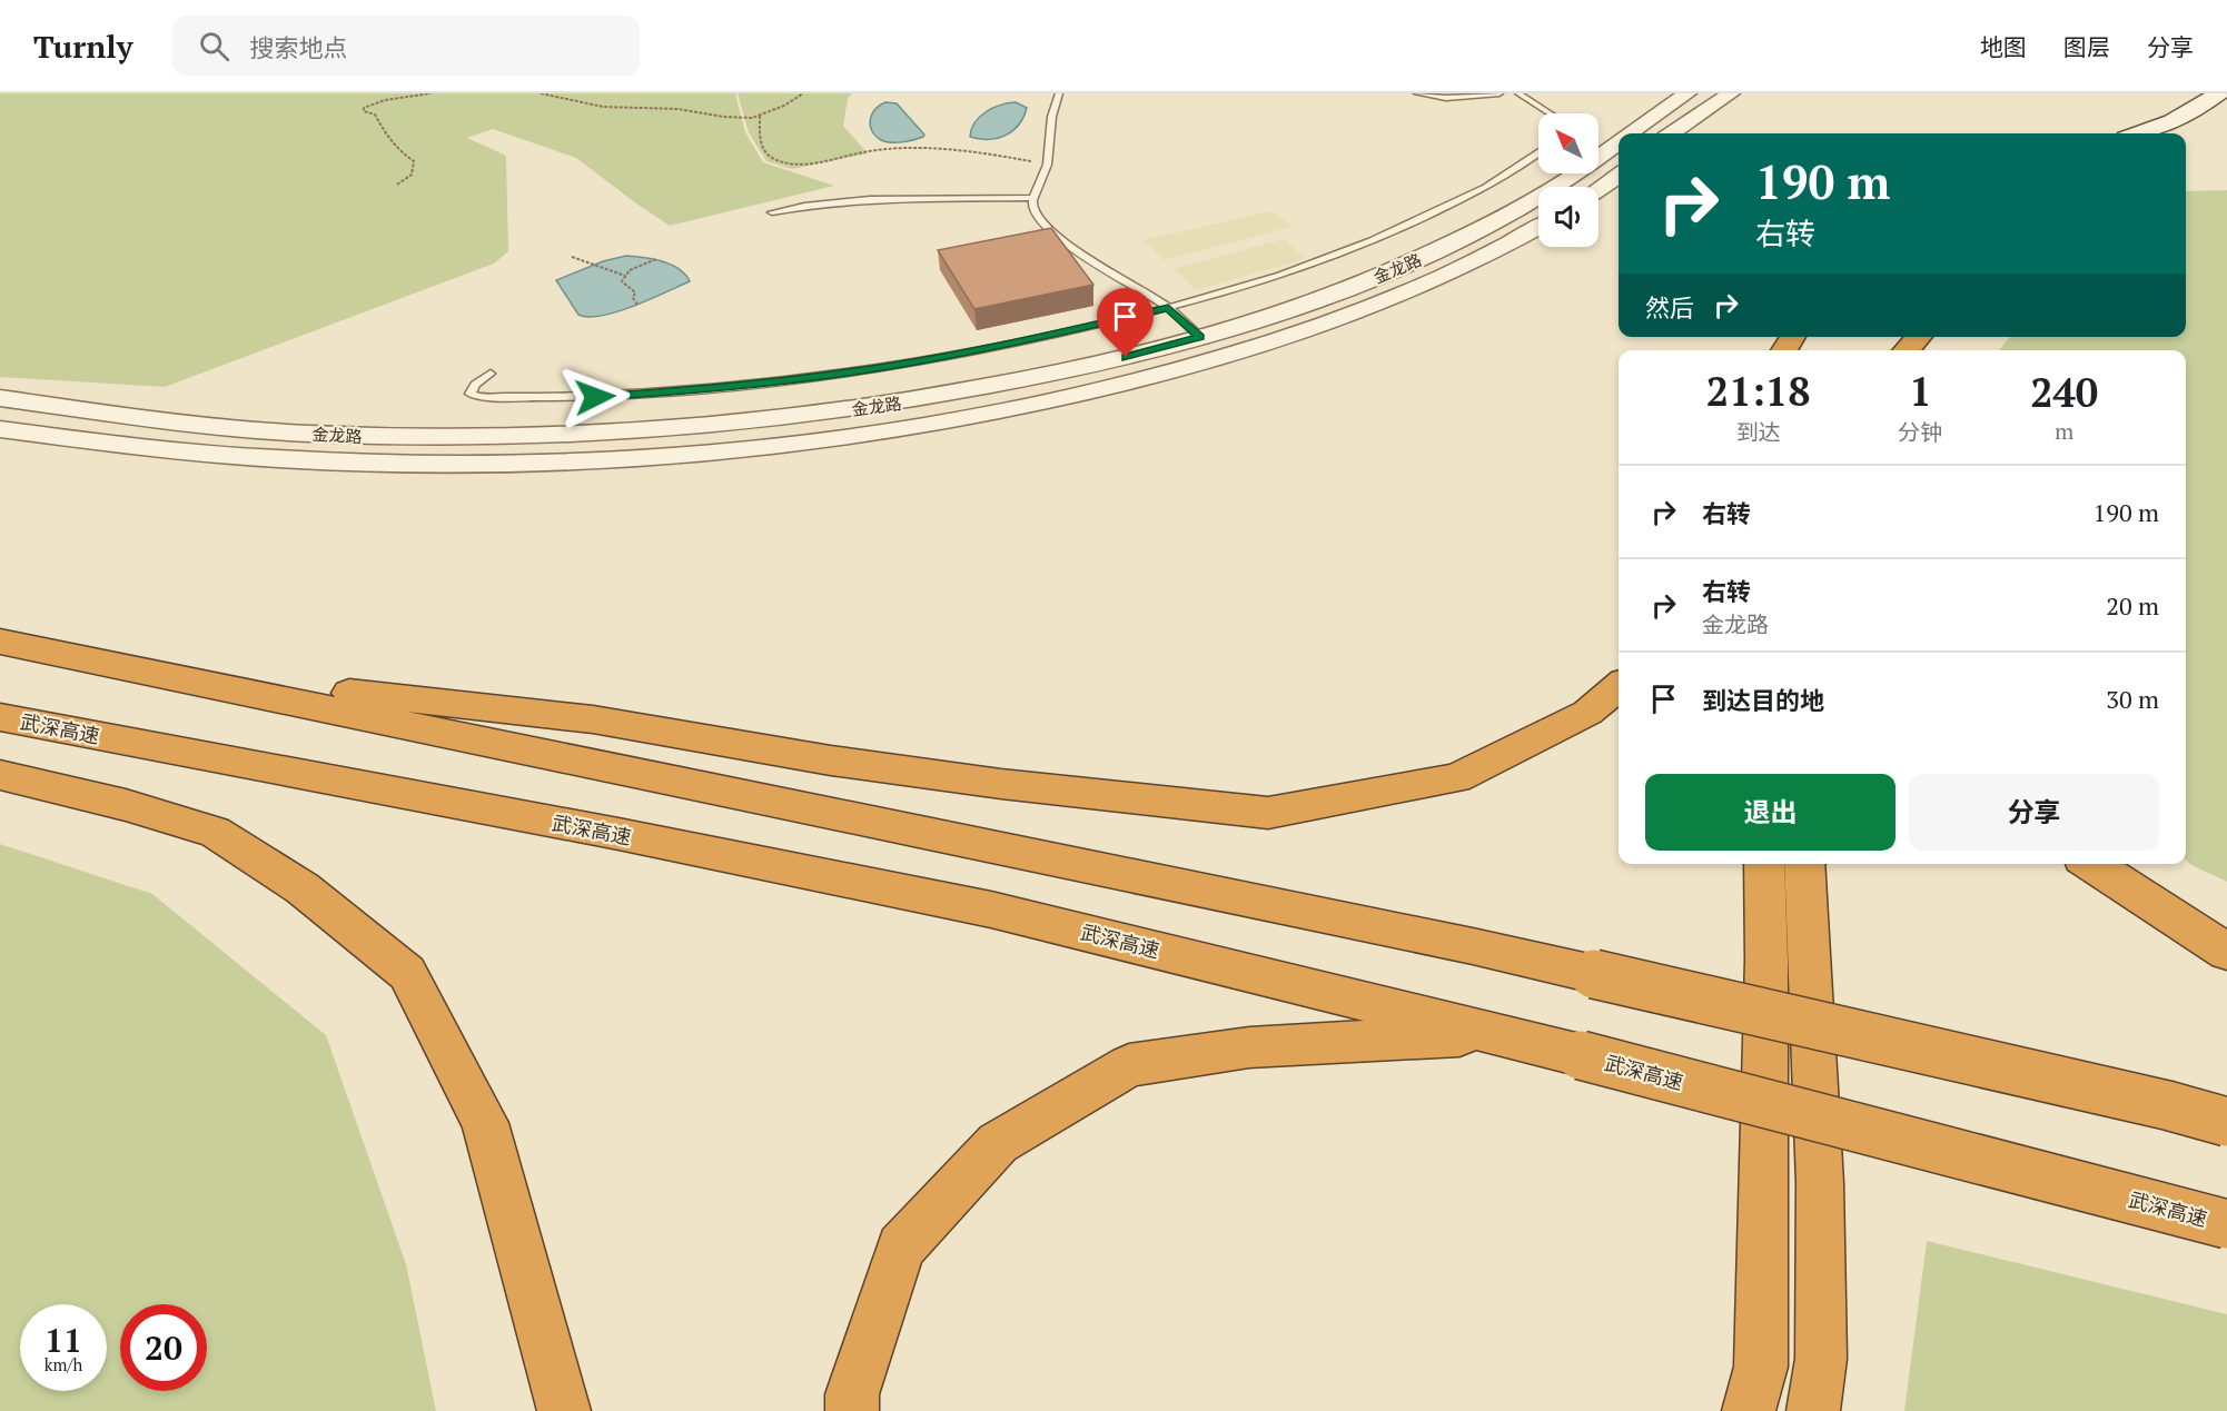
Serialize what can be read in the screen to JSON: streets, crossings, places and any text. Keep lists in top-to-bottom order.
{
  "streets": {
    "highway": ["武深高速"],
    "street": ["金龙路"]
  },
  "north": "top left",
  "page": {
    "header": "Turnly",
    "search": "搜索地点",
    "nav": ["地图", "图层", "分享"],
    "turn": ["190 m", "右转"],
    "then": "然后",
    "eta": [
      "21:18",
      "到达",
      "1",
      "分钟",
      "240",
      "m"
    ],
    "list": [
      {
        "name": "右转",
        "value": "190 m"
      },
      {
        "name": "右转",
        "note": "金龙路",
        "value": "20 m"
      },
      {
        "name": "到达目的地",
        "value": "30 m"
      }
    ],
    "buttons": ["退出", "分享"],
    "speed": "11 km/h",
    "limit": "20"
  }
}
